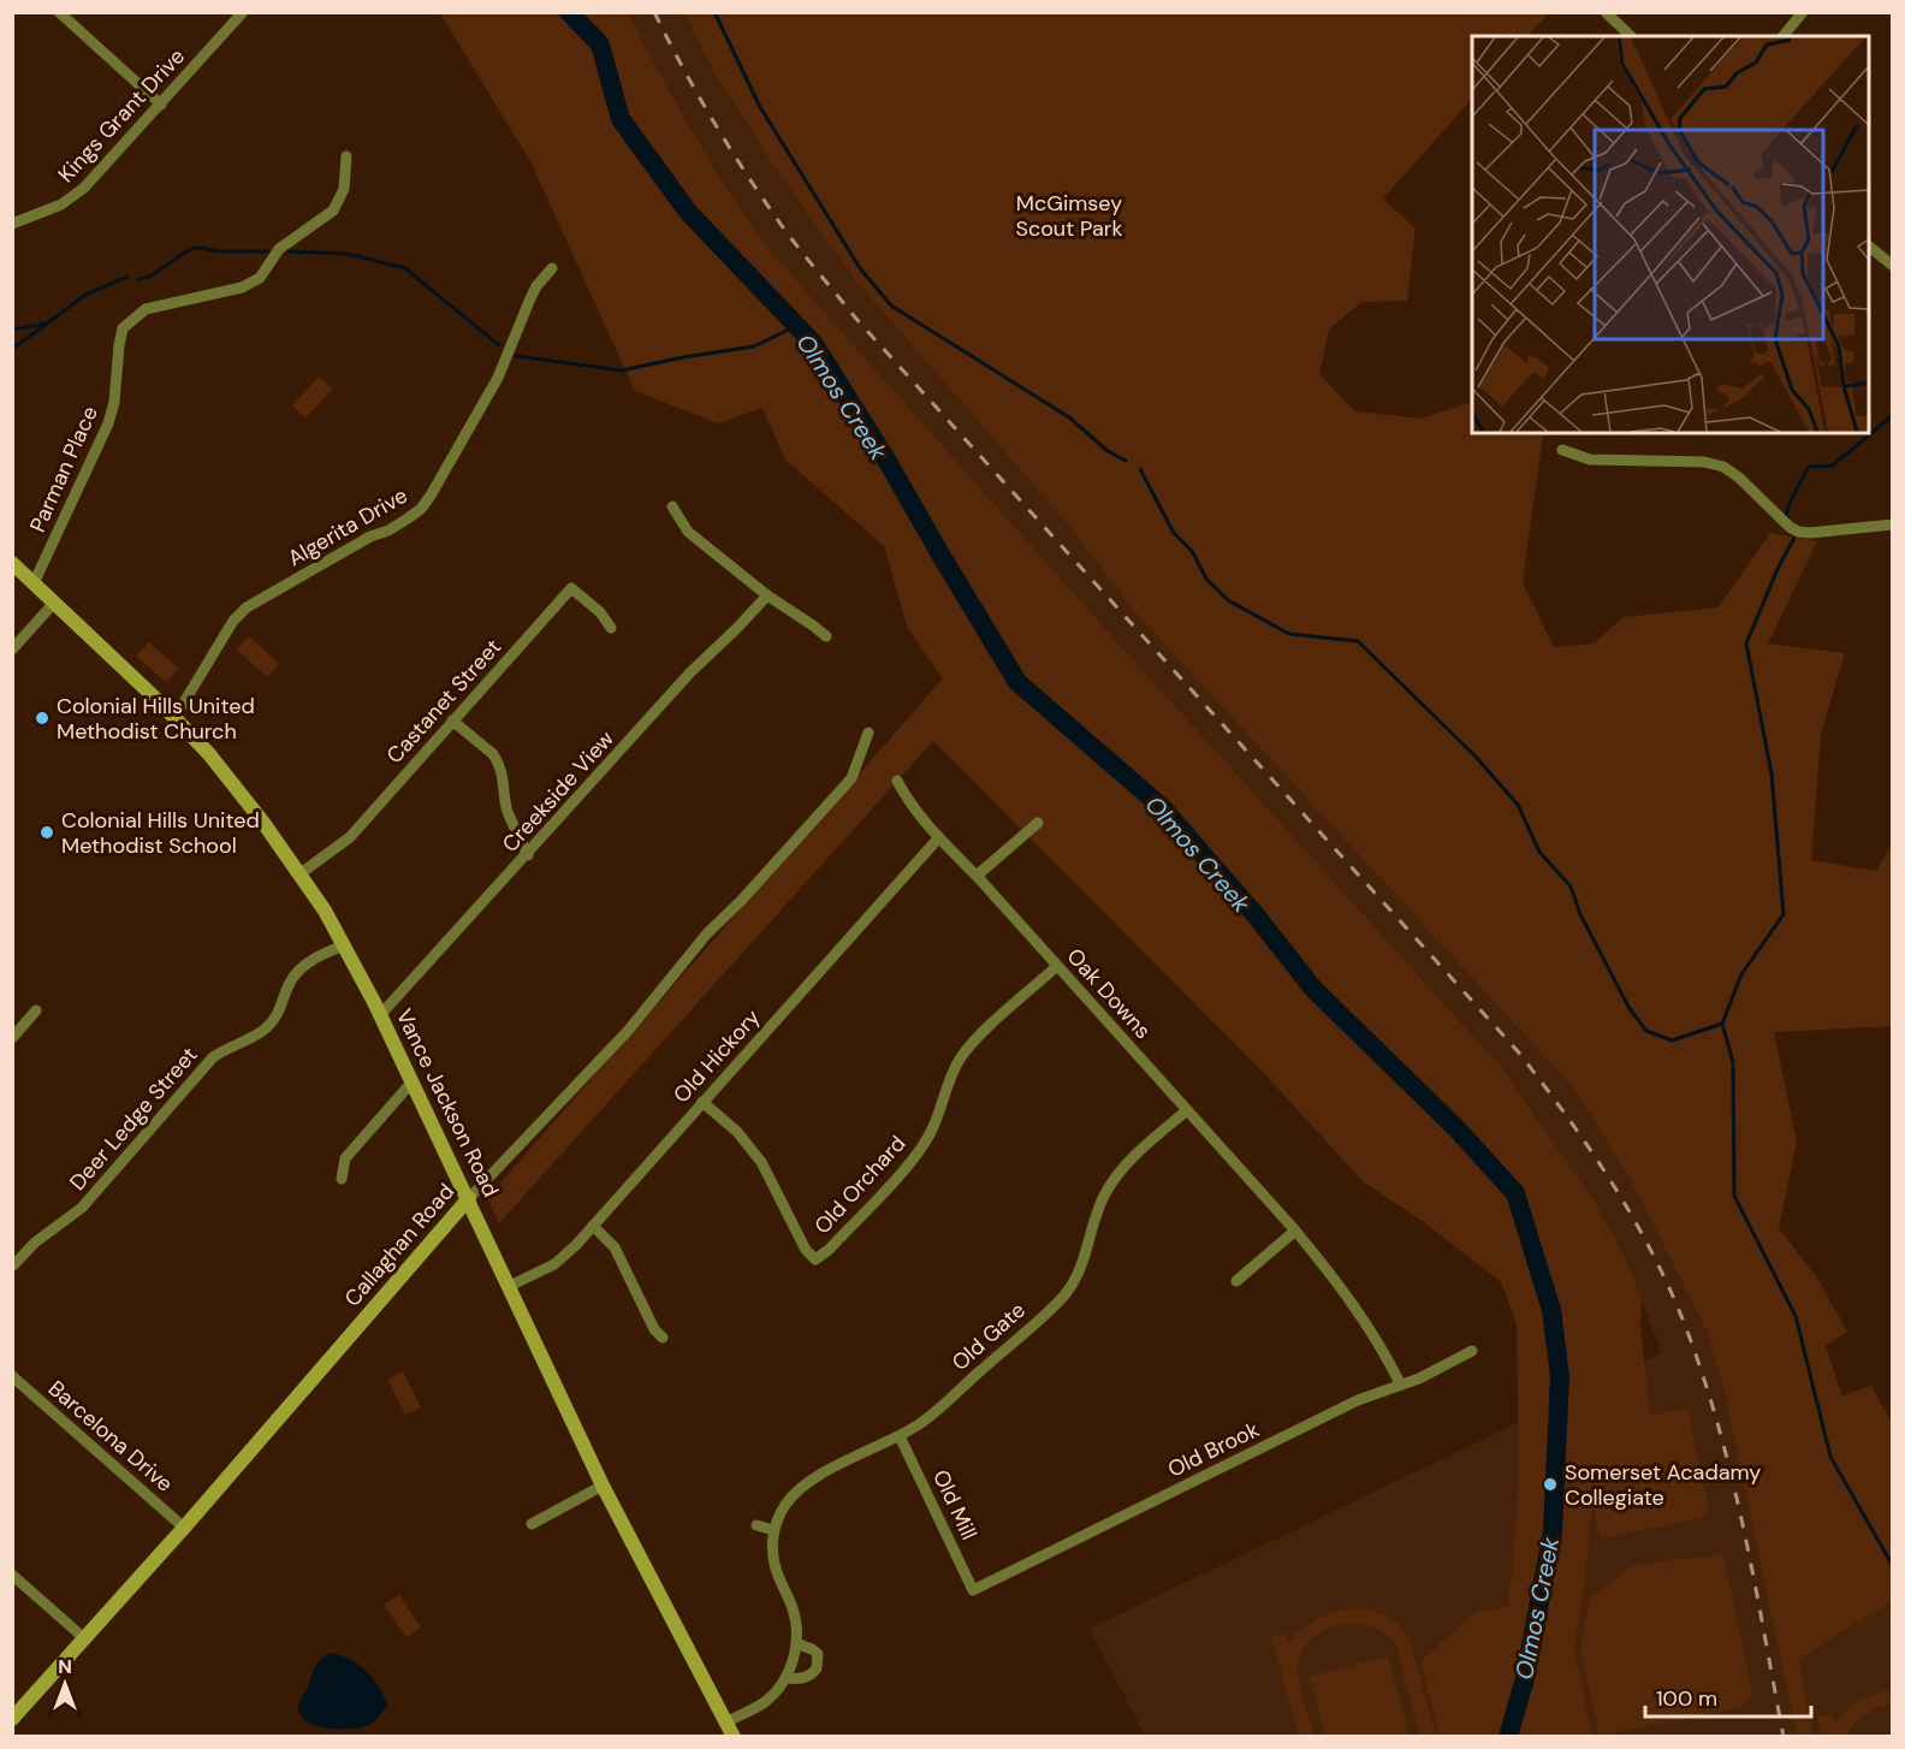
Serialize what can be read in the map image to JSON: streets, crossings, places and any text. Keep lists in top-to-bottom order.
{
  "streets": {
    "main road": ["Vance Jackson Road", "Callaghan Road"],
    "street": [
      "Kings Grant Drive",
      "Parman Place",
      "Algerita Drive",
      "Castanet Street",
      "Creekside View",
      "Oak Downs",
      "Old Hickory",
      "Deer Ledge Street",
      "Old Orchard",
      "Old Gate",
      "Barcelona Drive",
      "Old Brook",
      "Old Mill"
    ]
  },
  "crossings": [
    ["Parman Place", "Vance Jackson Road"],
    ["Algerita Drive", "Vance Jackson Road"],
    ["Castanet Street", "Vance Jackson Road"],
    ["Creekside View", "Vance Jackson Road"],
    ["Oak Downs", "Old Hickory"],
    ["Oak Downs", "Old Orchard"],
    ["Oak Downs", "Old Gate"],
    ["Oak Downs", "Old Brook"],
    ["Old Hickory", "Vance Jackson Road"],
    ["Old Hickory", "Old Orchard"],
    ["Vance Jackson Road", "Deer Ledge Street"],
    ["Vance Jackson Road", "Callaghan Road"],
    ["Callaghan Road", "Barcelona Drive"],
    ["Old Gate", "Old Mill"],
    ["Old Brook", "Old Mill"]
  ],
  "water": ["Olmos Creek"],
  "parks": ["McGimsey Scout Park"],
  "places": ["Colonial Hills United Methodist Church", "Colonial Hills United Methodist School", "Somerset Acadamy Collegiate"],
  "scale_bar": "100 m",
  "north": "top"
}
